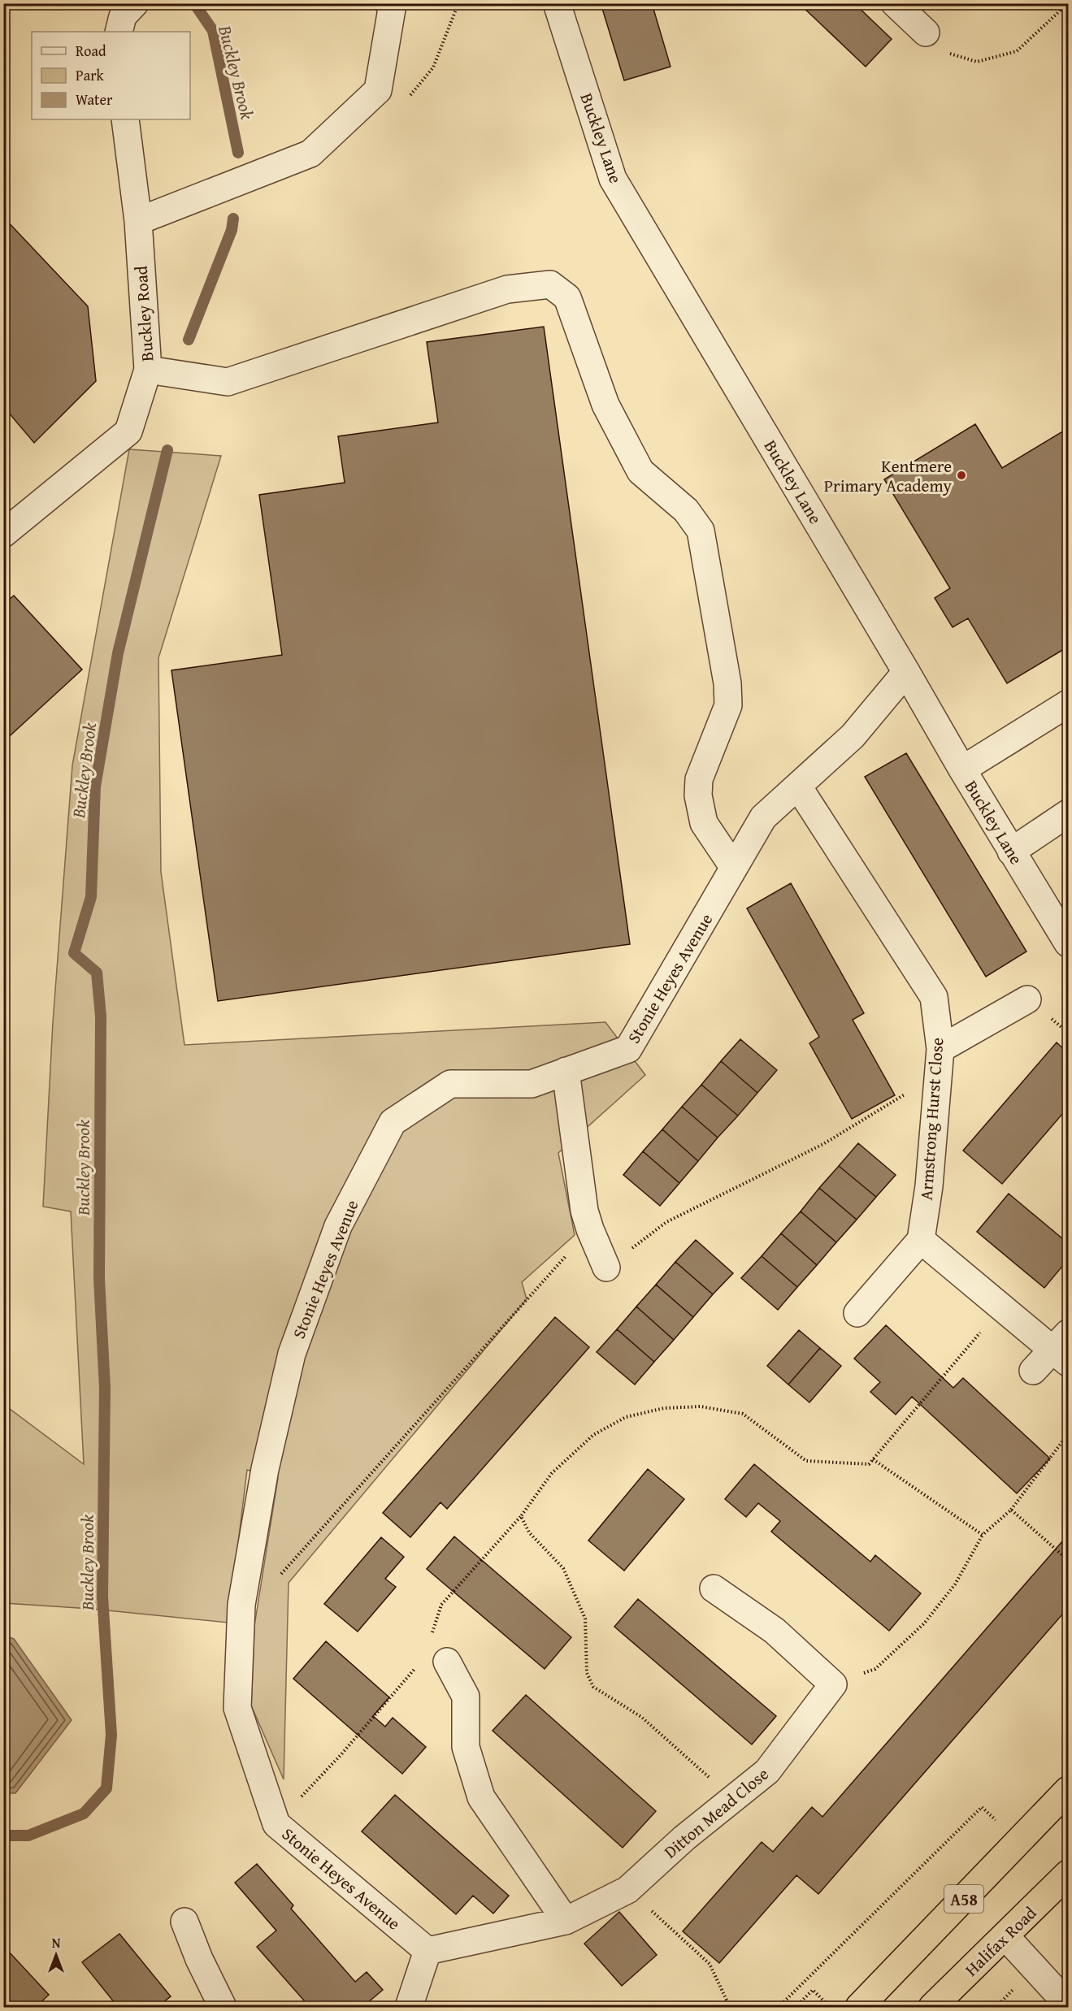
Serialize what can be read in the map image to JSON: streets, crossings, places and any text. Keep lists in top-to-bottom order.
{
  "streets": {
    "highway": ["A58", "Halifax Road"],
    "street": [
      "Buckley Lane",
      "Buckley Road",
      "Stonie Heyes Avenue",
      "Armstrong Hurst Close",
      "Ditton Mead Close"
    ]
  },
  "crossings": [
    ["Buckley Lane", "Stonie Heyes Avenue"],
    ["Stonie Heyes Avenue", "Armstrong Hurst Close"],
    ["Stonie Heyes Avenue", "Ditton Mead Close"]
  ],
  "water": ["Buckley Brook"],
  "places": ["Kentmere Primary Academy"],
  "legend": ["Road", "Park", "Water"],
  "north": "top"
}
